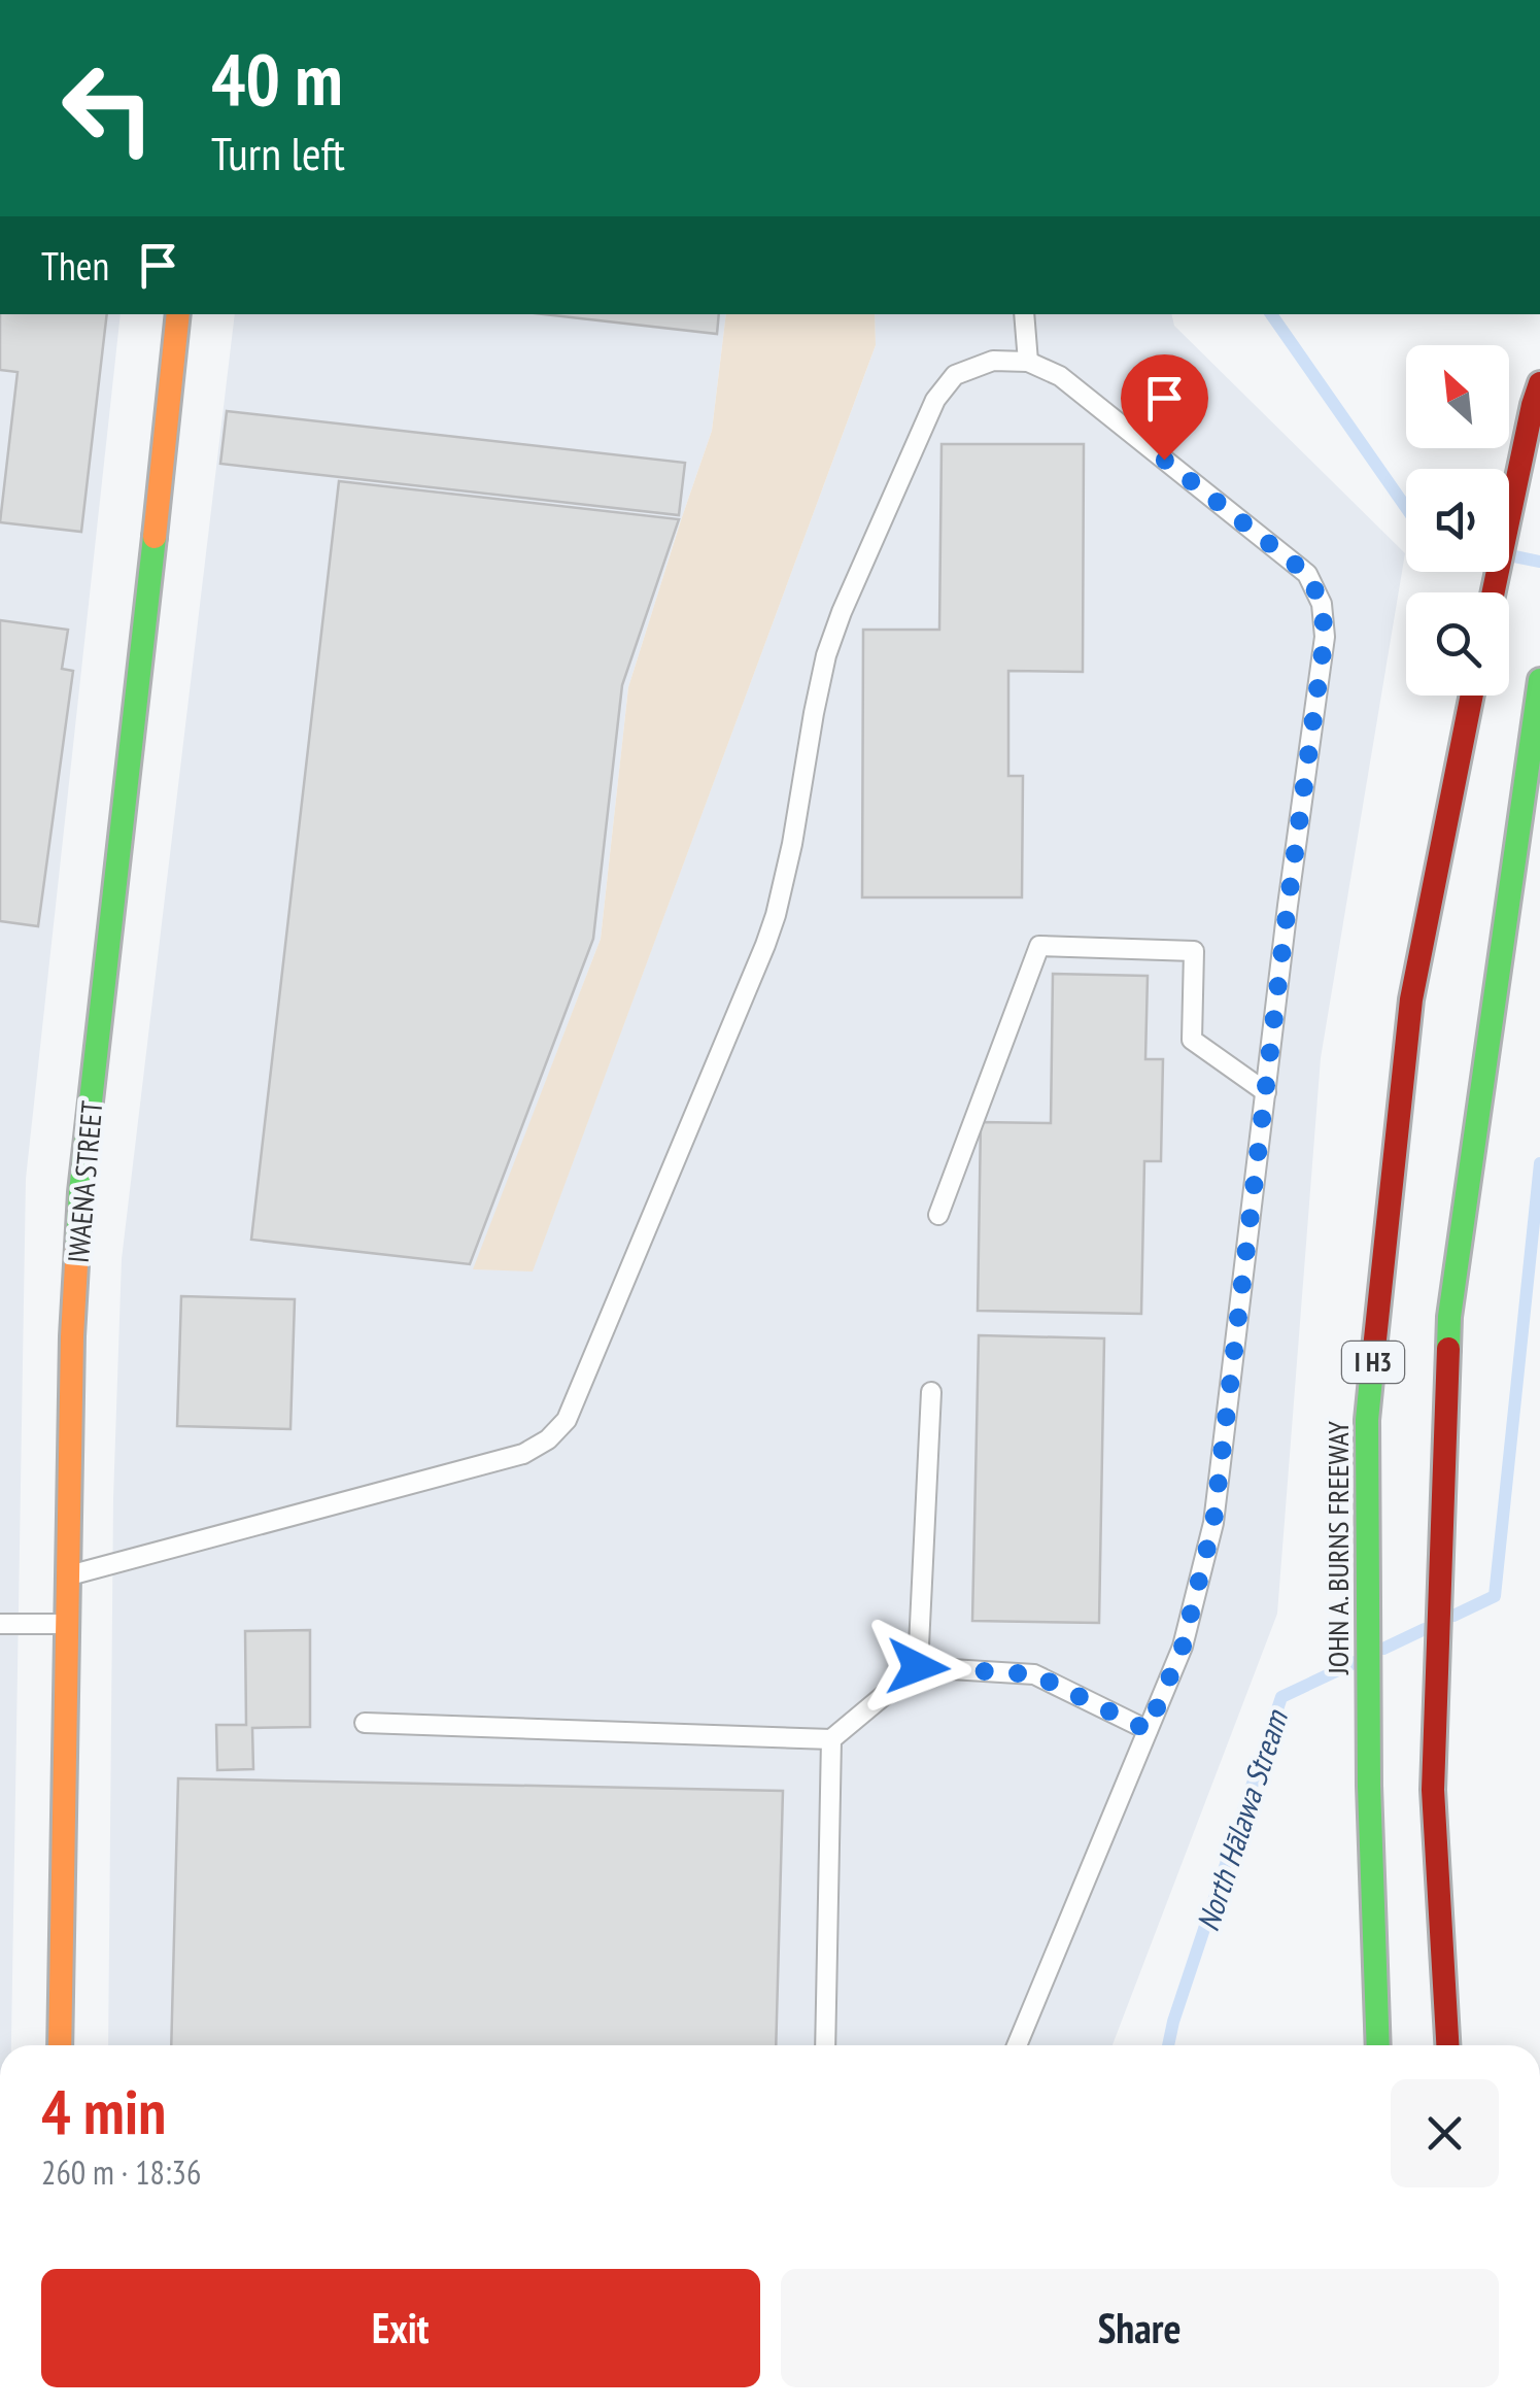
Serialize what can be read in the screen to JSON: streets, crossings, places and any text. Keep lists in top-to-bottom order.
{
  "streets": {
    "main road": ["IWAENA STREET", "I H3", "JOHN A. BURNS FREEWAY"]
  },
  "water": ["North Hālawa Stream"],
  "north": "top left",
  "page": {
    "turn": ["40 m", "Turn left"],
    "then": "Then",
    "heading": ["4 min", "260 m · 18:36"],
    "buttons": ["Exit", "Share"]
  }
}
